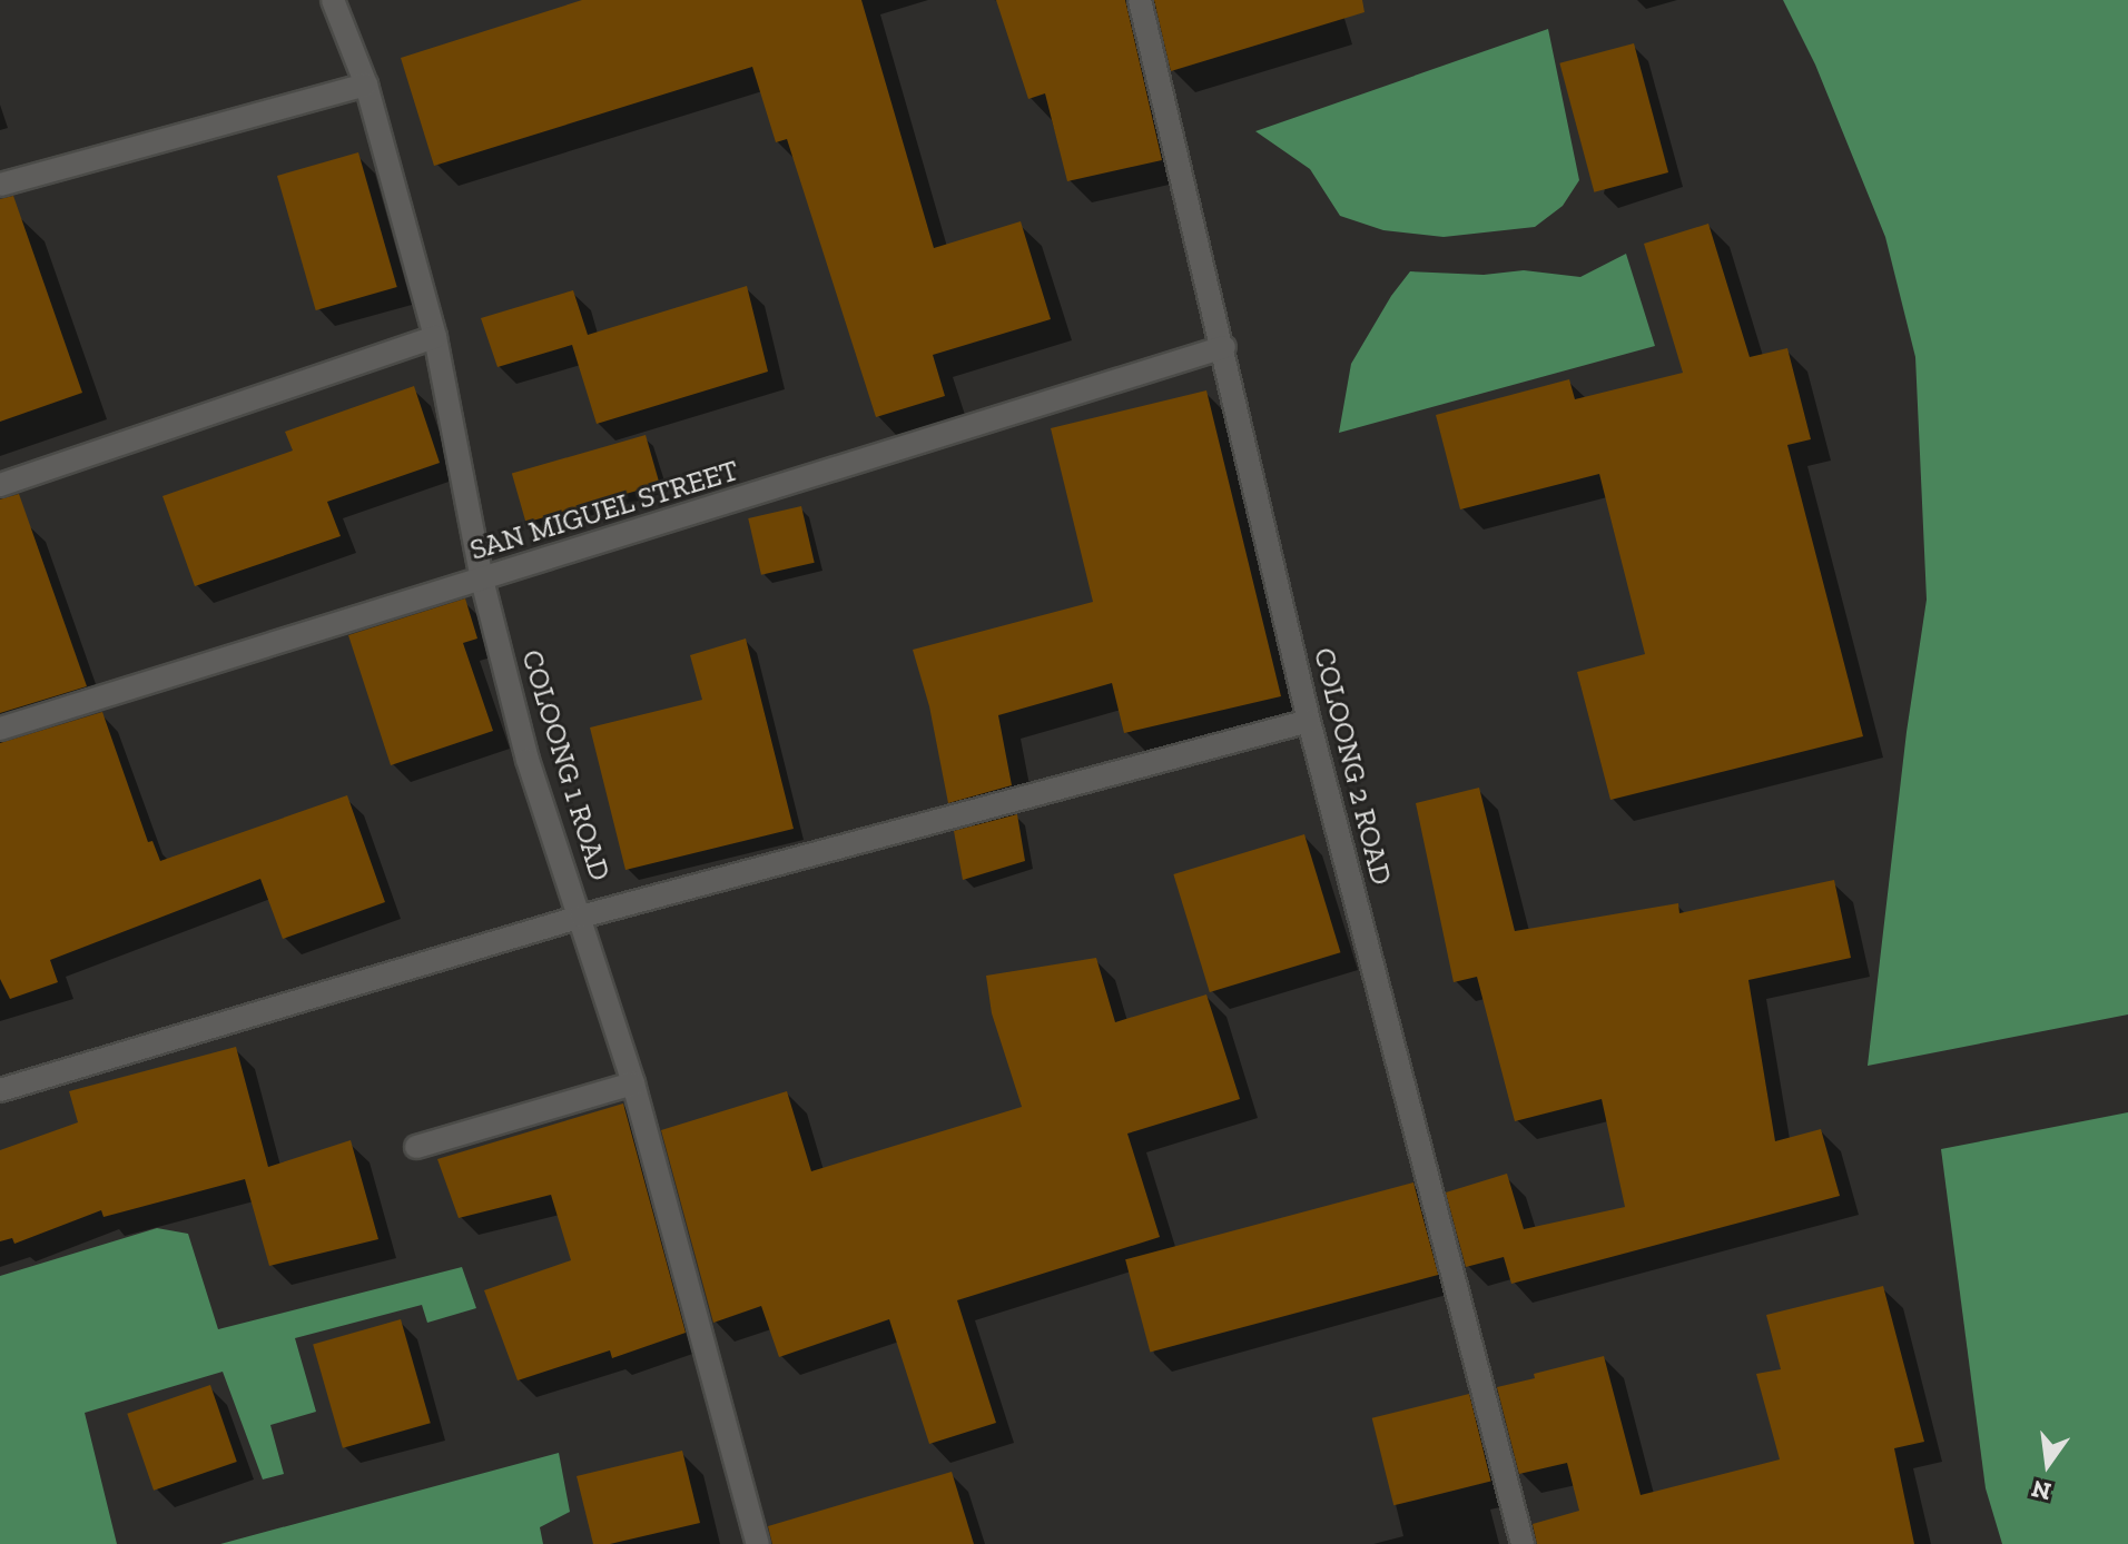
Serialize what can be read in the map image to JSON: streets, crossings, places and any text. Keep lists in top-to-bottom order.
{
  "streets": {
    "street": ["SAN MIGUEL STREET", "COLOONG 1 ROAD", "COLOONG 2 ROAD"]
  },
  "crossings": [
    ["SAN MIGUEL STREET", "COLOONG 1 ROAD"],
    ["SAN MIGUEL STREET", "COLOONG 2 ROAD"]
  ],
  "north": "bottom"
}
